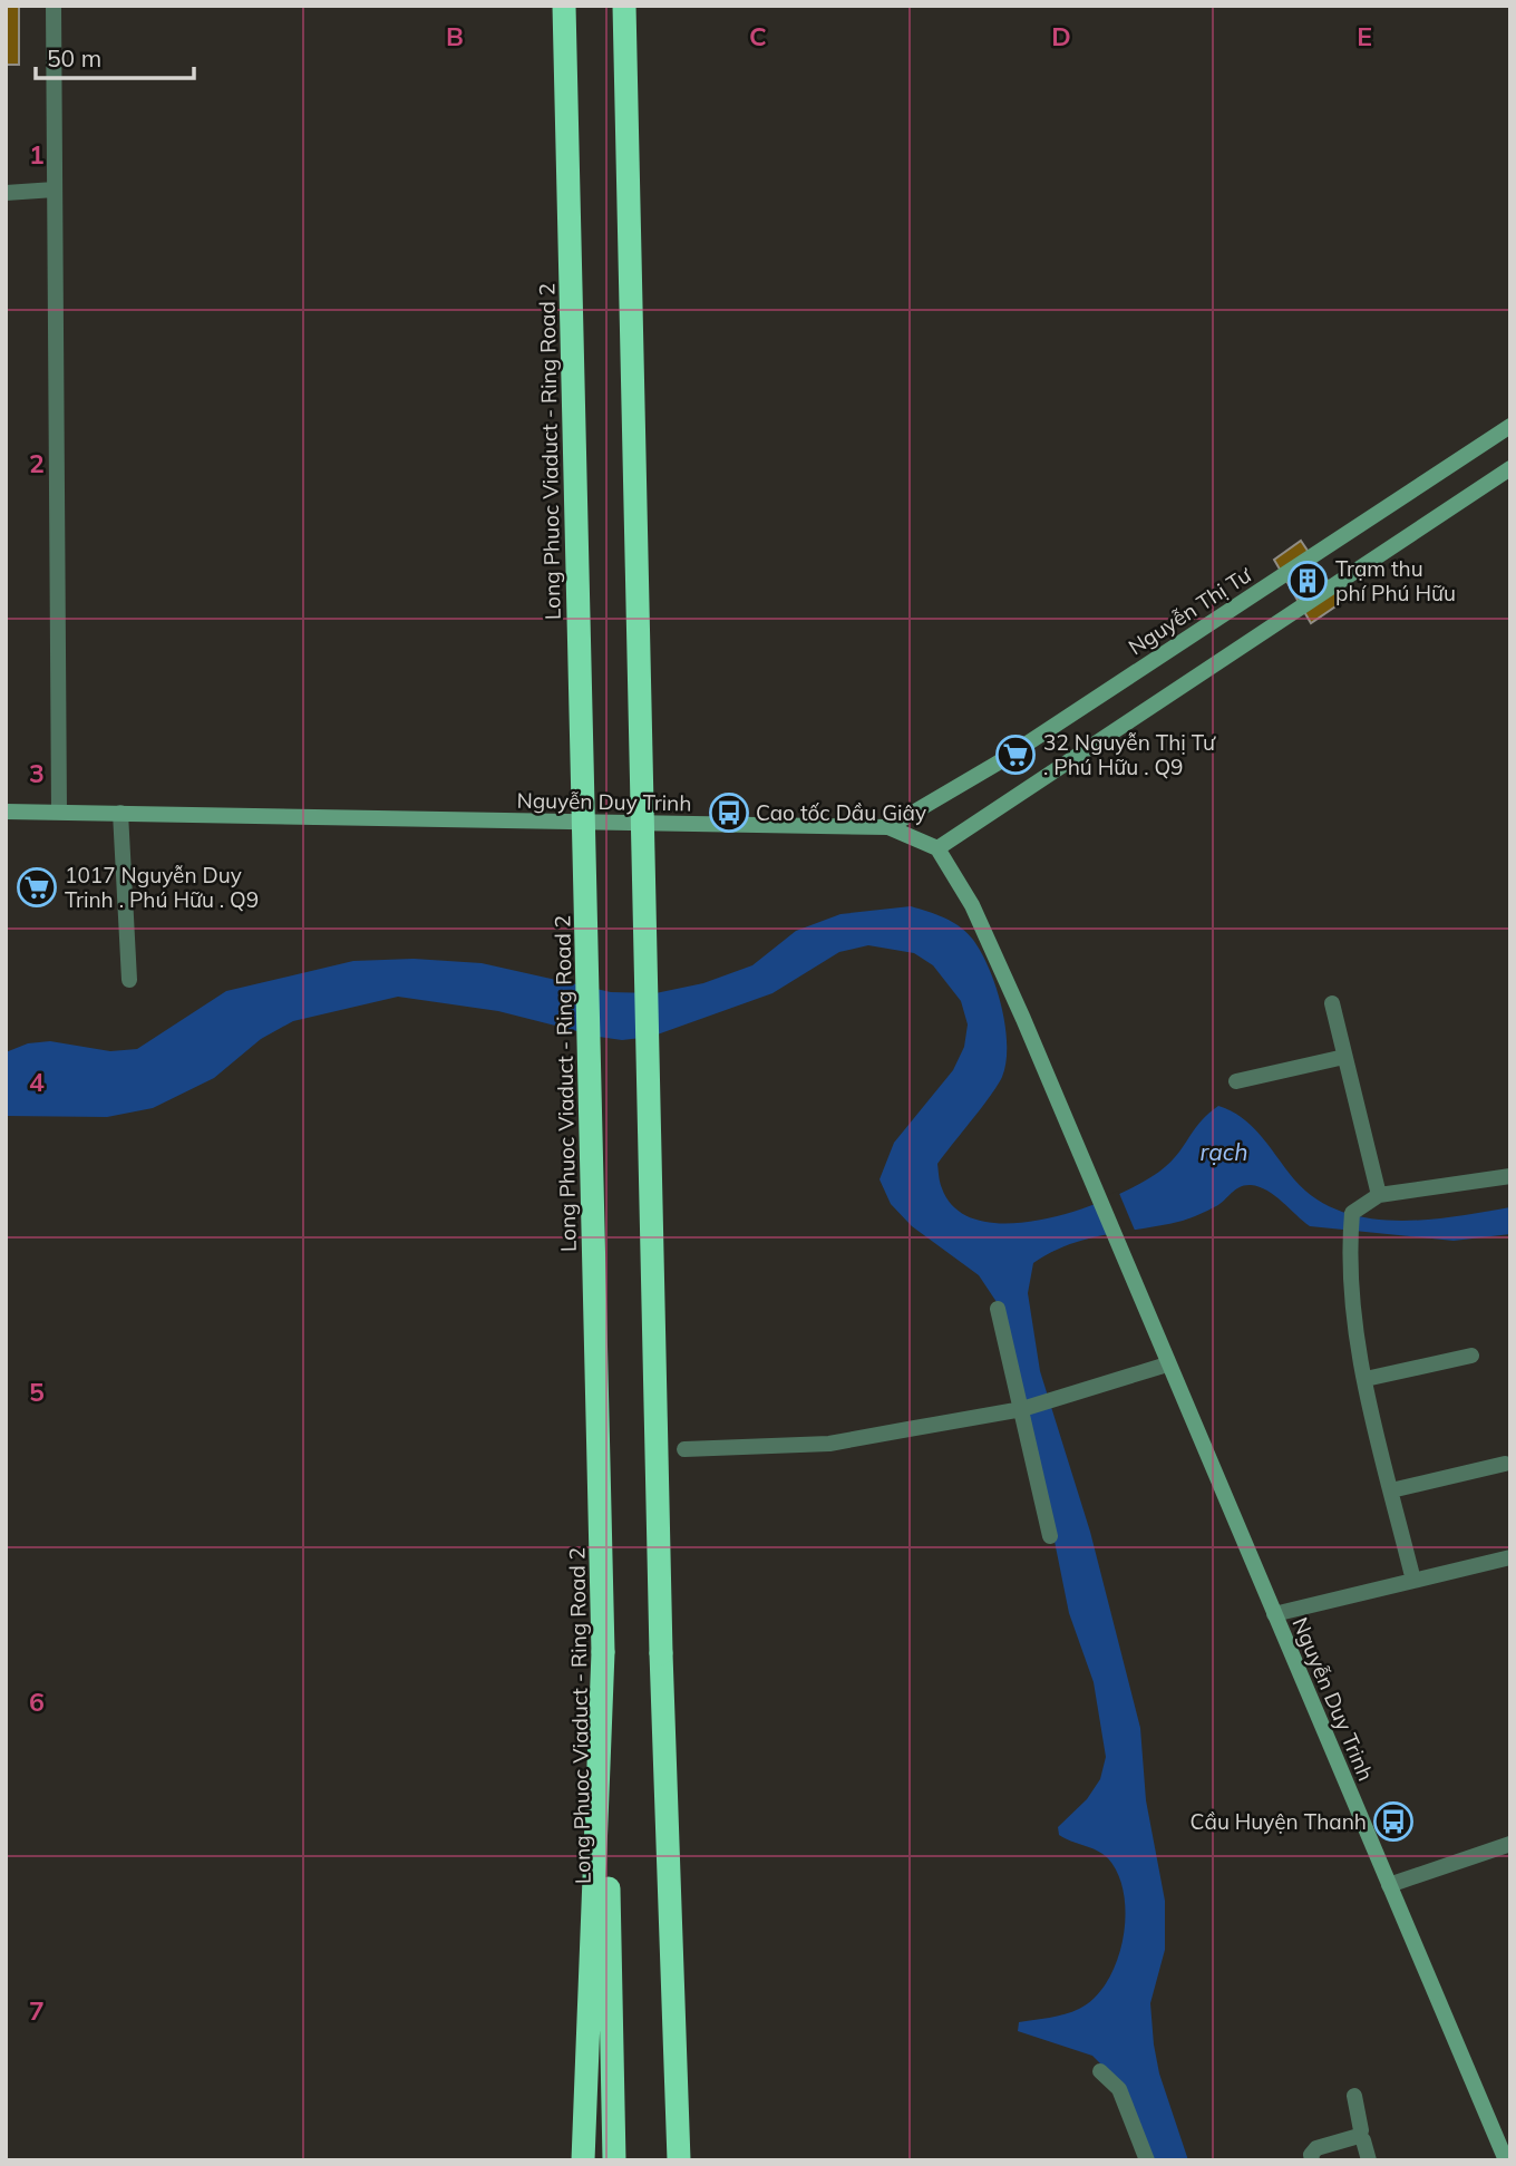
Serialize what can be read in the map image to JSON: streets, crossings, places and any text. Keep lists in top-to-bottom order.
{
  "streets": {
    "highway": ["Long Phuoc Viaduct - Ring Road 2"],
    "main road": ["Nguyễn Thị Tư", "Nguyễn Duy Trinh"]
  },
  "crossings": [
    ["Nguyễn Thị Tư", "Nguyễn Duy Trinh"]
  ],
  "water": ["rạch"],
  "places": {
    "building": ["Trạm thu phí Phú Hữu"],
    "supermarket": ["32 Nguyễn Thị Tư . Phú Hữu . Q9", "1017 Nguyễn Duy Trinh . Phú Hữu . Q9"],
    "bus stop": ["Cao tốc Dầu Giây", "Cầu Huyện Thanh"]
  },
  "scale_bar": "50 m",
  "grid": {
    "columns": [
      "B",
      "C",
      "D",
      "E"
    ],
    "rows": [
      "1",
      "2",
      "3",
      "4",
      "5",
      "6",
      "7"
    ]
  }
}
